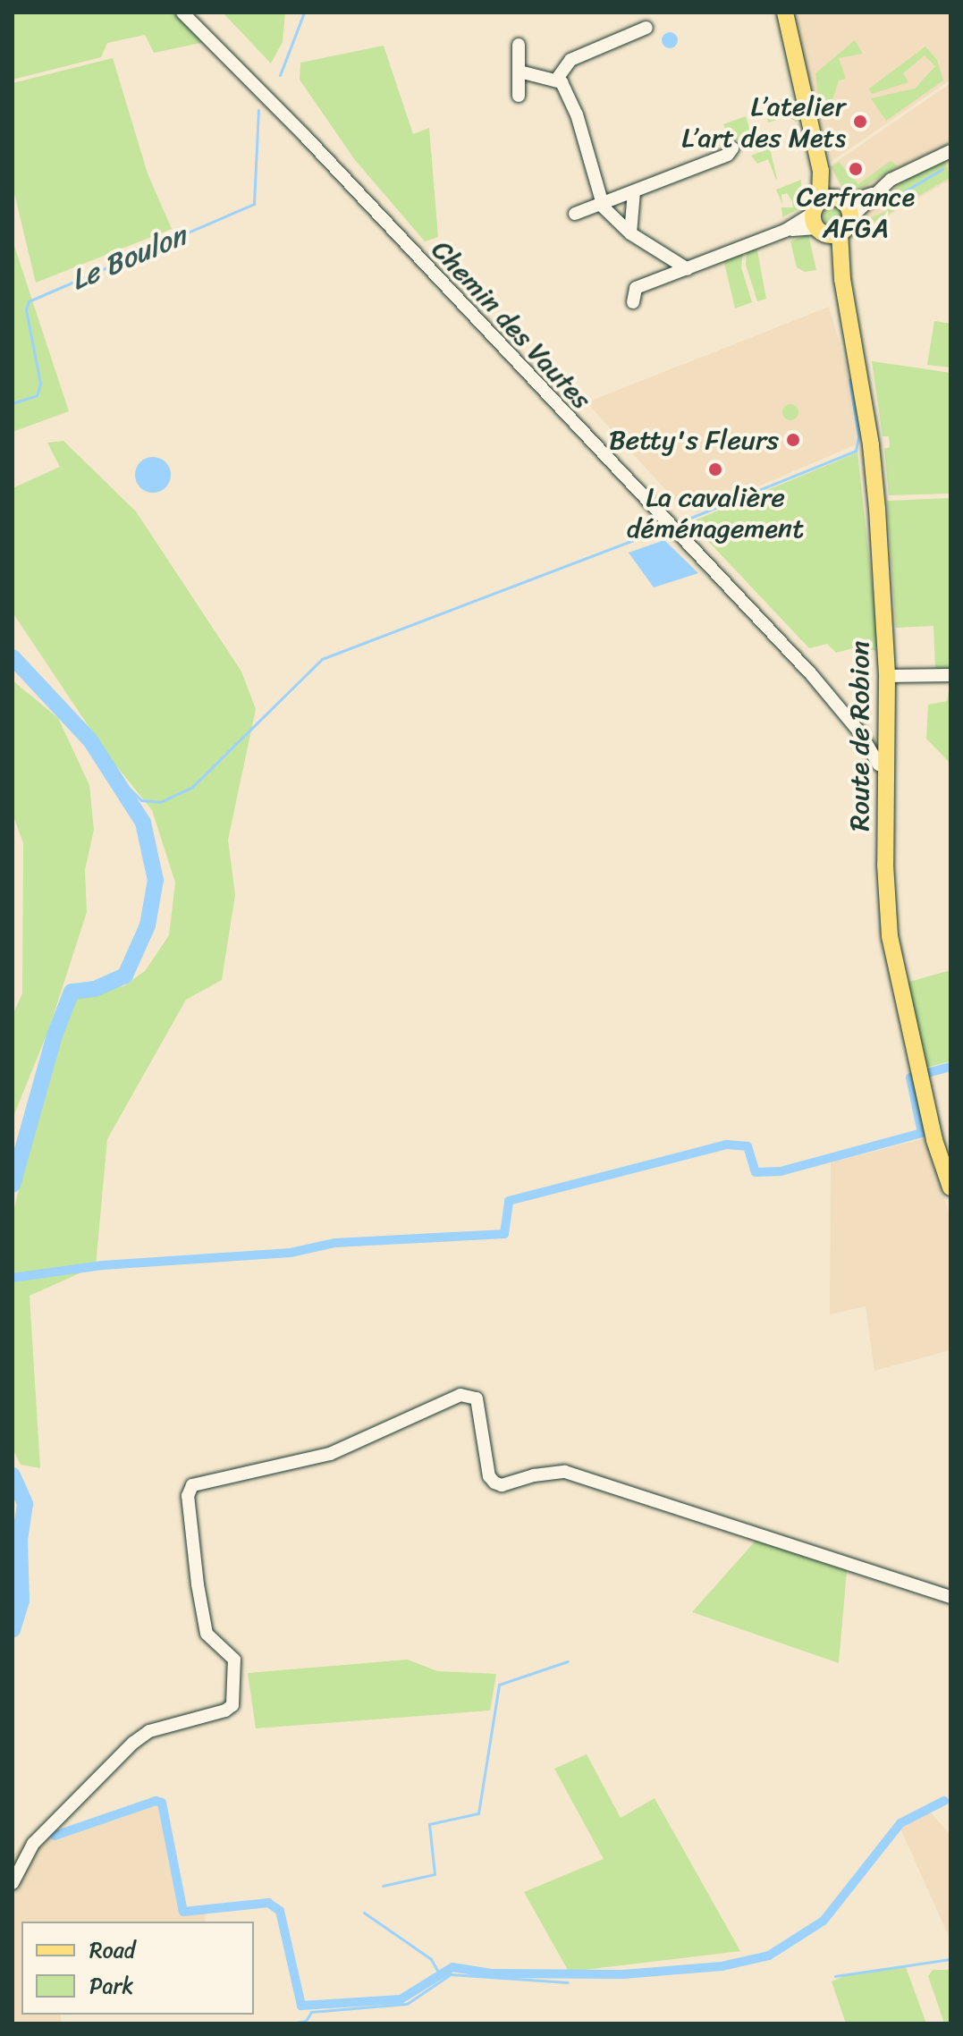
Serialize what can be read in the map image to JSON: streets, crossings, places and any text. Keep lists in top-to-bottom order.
{
  "streets": {
    "main road": ["Route de Robion"],
    "street": ["Chemin des Vautes"]
  },
  "crossings": [
    ["Chemin des Vautes", "Route de Robion"]
  ],
  "water": ["Le Boulon"],
  "places": [
    "L’atelier L’art des Mets",
    "Cerfrance AFGA",
    "Betty's Fleurs",
    "La cavalière déménagement"
  ],
  "legend": ["Road", "Park"]
}
